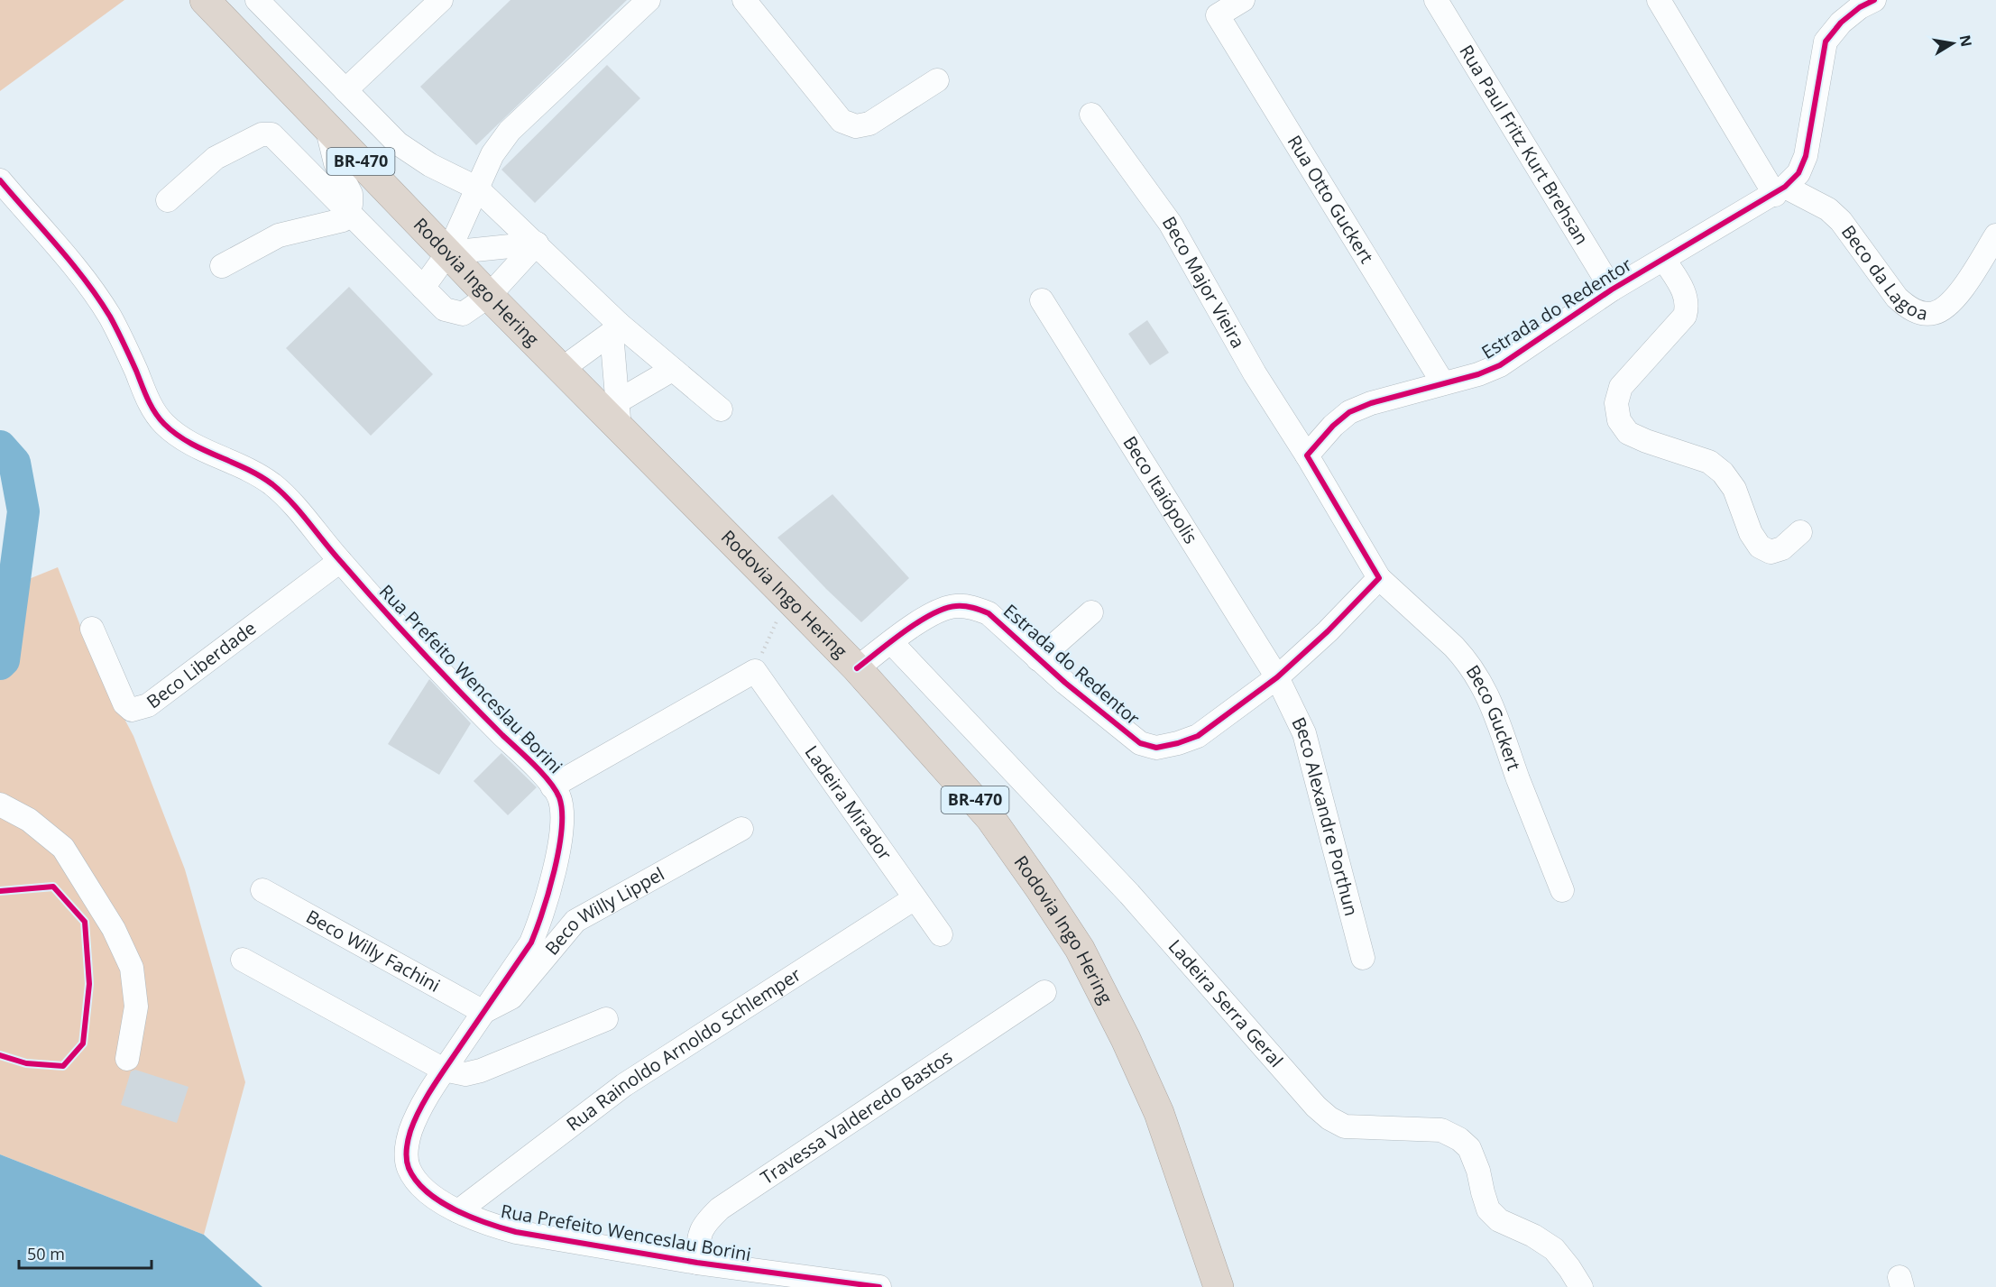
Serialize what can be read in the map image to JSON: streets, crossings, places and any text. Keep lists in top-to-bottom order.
{
  "streets": {
    "highway": ["BR-470", "Rodovia Ingo Hering"],
    "street": [
      "Rua Paul Fritz Kurt Brehsan",
      "Rua Otto Guckert",
      "Beco da Lagoa",
      "Beco Major Vieira",
      "Estrada do Redentor",
      "Beco Itaiópolis",
      "Beco Liberdade",
      "Rua Prefeito Wenceslau Borini",
      "Beco Guckert",
      "Ladeira Mirador",
      "Beco Alexandre Porthun",
      "Beco Willy Lippel",
      "Beco Willy Fachini",
      "Ladeira Serra Geral",
      "Rua Rainoldo Arnoldo Schlemper",
      "Travessa Valderedo Bastos"
    ]
  },
  "crossings": [
    ["Rua Paul Fritz Kurt Brehsan", "Estrada do Redentor"],
    ["Rua Otto Guckert", "Estrada do Redentor"],
    ["Beco da Lagoa", "Estrada do Redentor"],
    ["Rodovia Ingo Hering", "Estrada do Redentor"],
    ["Beco Major Vieira", "Estrada do Redentor"],
    ["Estrada do Redentor", "Beco Itaiópolis"],
    ["Estrada do Redentor", "Beco Guckert"],
    ["Estrada do Redentor", "Beco Alexandre Porthun"],
    ["Estrada do Redentor", "Ladeira Serra Geral"],
    ["Beco Itaiópolis", "Beco Alexandre Porthun"],
    ["Beco Liberdade", "Rua Prefeito Wenceslau Borini"],
    ["Rua Prefeito Wenceslau Borini", "Beco Willy Lippel"],
    ["Rua Prefeito Wenceslau Borini", "Beco Willy Fachini"],
    ["Rua Prefeito Wenceslau Borini", "Rua Rainoldo Arnoldo Schlemper"],
    ["Rua Prefeito Wenceslau Borini", "Travessa Valderedo Bastos"],
    ["Ladeira Mirador", "Rua Rainoldo Arnoldo Schlemper"],
    ["Beco Willy Lippel", "Beco Willy Fachini"]
  ],
  "scale_bar": "50 m",
  "north": "right"
}
